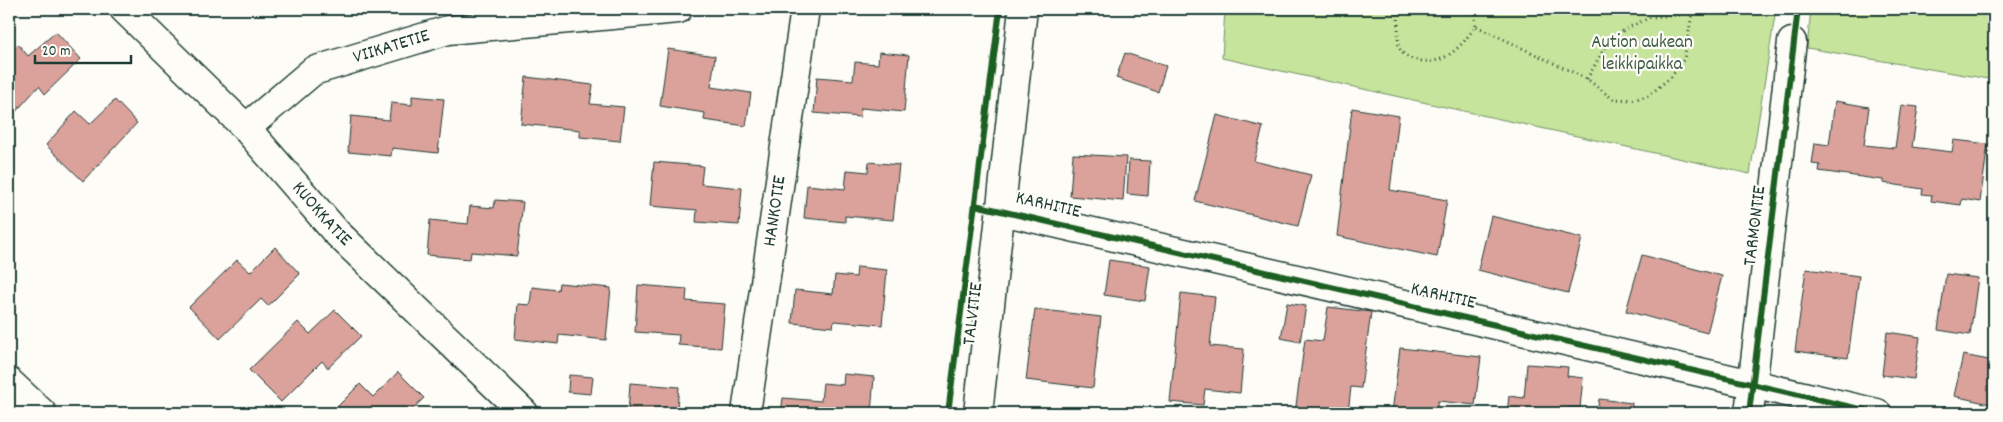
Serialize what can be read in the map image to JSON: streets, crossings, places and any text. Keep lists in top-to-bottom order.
{
  "streets": {
    "main road": [
      "VIIKATETIE",
      "KARHITIE",
      "HANKOTIE",
      "KUOKKATIE",
      "TARMONTIE",
      "TALVITIE"
    ]
  },
  "crossings": [
    ["VIIKATETIE", "KUOKKATIE"],
    ["KARHITIE", "TARMONTIE"],
    ["KARHITIE", "TALVITIE"]
  ],
  "parks": ["Aution aukean leikkipaikka"],
  "scale_bar": "20 m"
}
